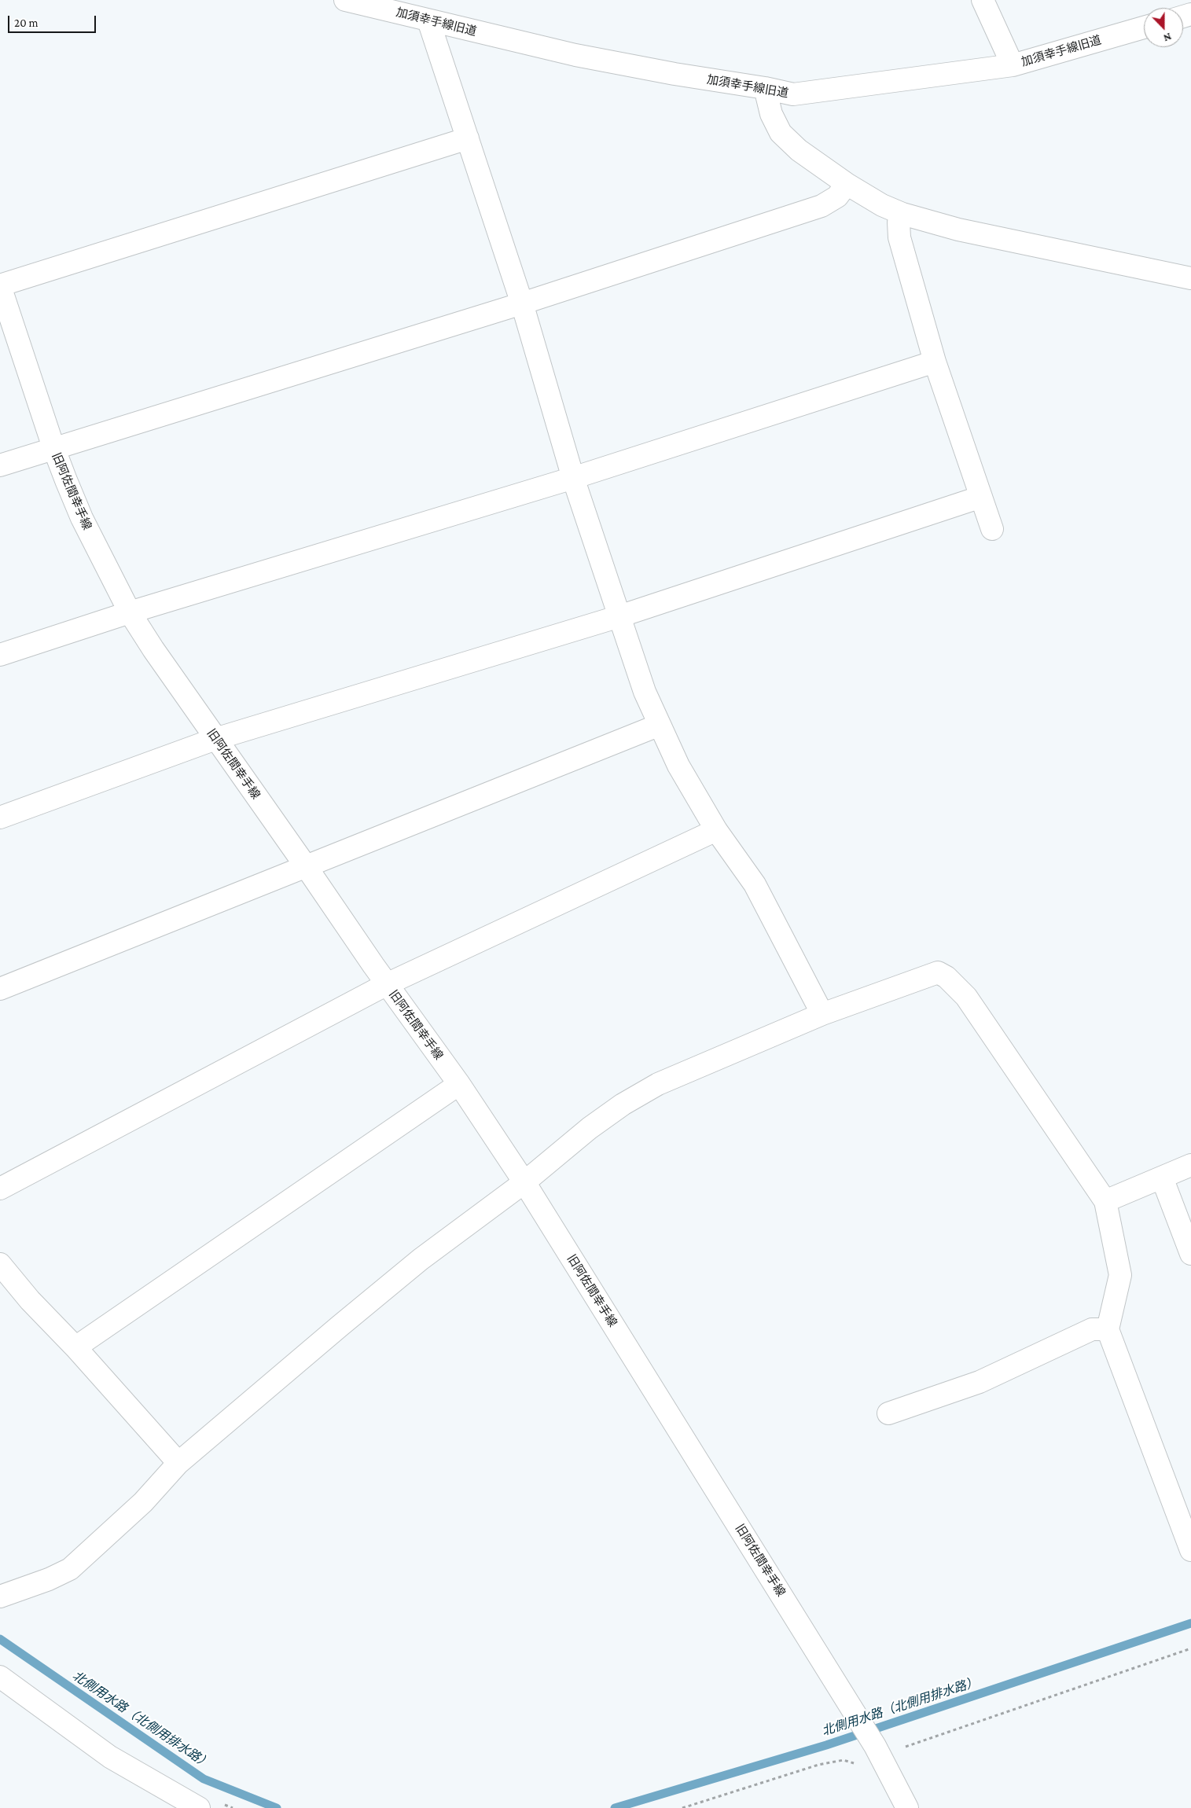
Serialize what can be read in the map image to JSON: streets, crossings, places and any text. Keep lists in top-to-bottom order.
{
  "streets": {
    "street": ["加須幸手線旧道", "旧阿佐間幸手線"]
  },
  "water": ["北側用水路（北側用排水路）"],
  "scale_bar": "20 m",
  "north": "bottom"
}
